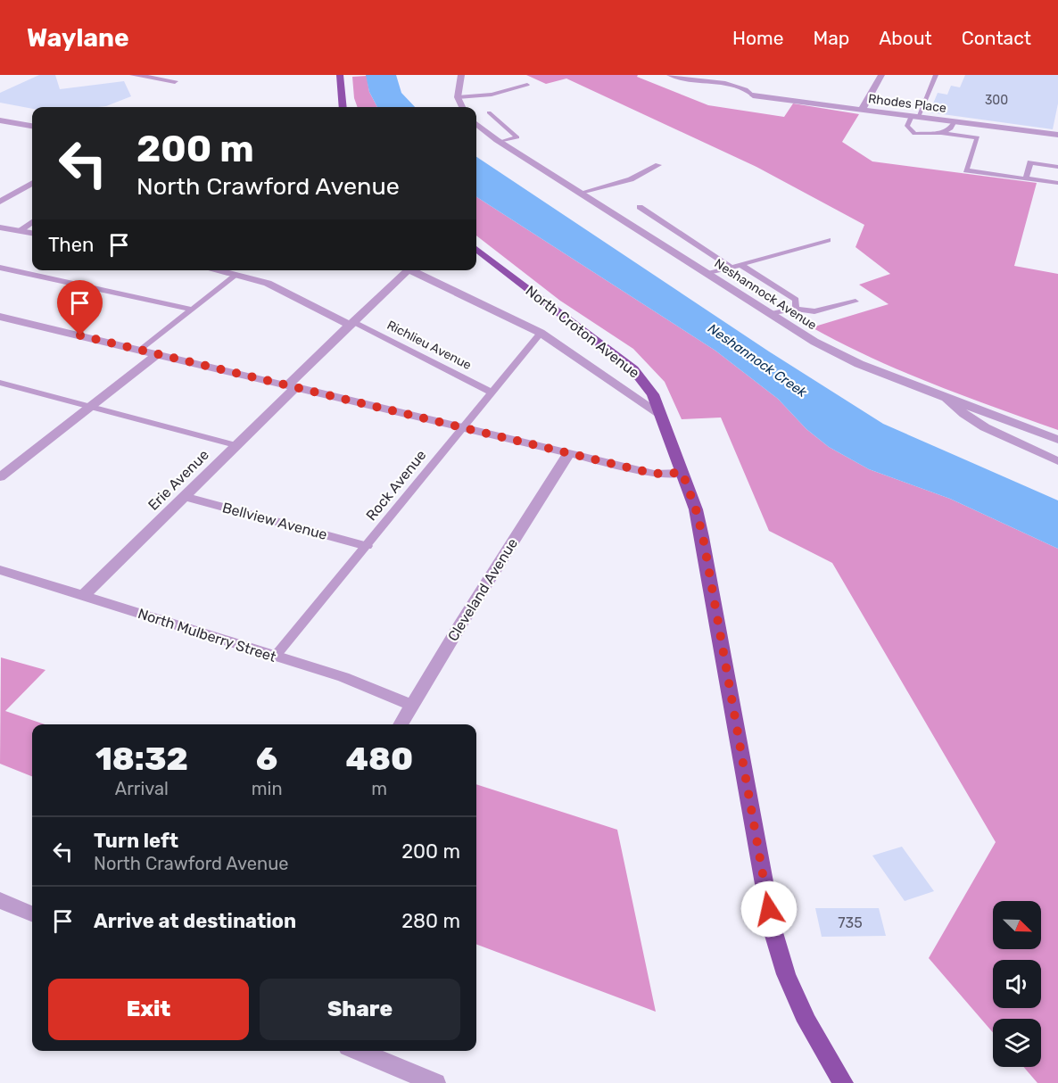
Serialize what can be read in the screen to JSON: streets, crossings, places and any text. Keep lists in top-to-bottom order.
{
  "streets": {
    "main road": ["North Croton Avenue"],
    "street": [
      "Rhodes Place",
      "Neshannock Avenue",
      "Richlieu Avenue",
      "Erie Avenue",
      "Bellview Avenue",
      "Cleveland Avenue",
      "North Mulberry Street"
    ],
    "lane": ["Rock Avenue"]
  },
  "crossings": [
    ["Richlieu Avenue", "Erie Avenue"],
    ["Richlieu Avenue", "Rock Avenue"],
    ["Erie Avenue", "Bellview Avenue"],
    ["Erie Avenue", "North Mulberry Street"],
    ["Rock Avenue", "Bellview Avenue"],
    ["Rock Avenue", "North Mulberry Street"],
    ["Cleveland Avenue", "North Mulberry Street"]
  ],
  "water": ["Neshannock Creek"],
  "house_numbers": ["300", "735"],
  "north": "bottom right",
  "page": {
    "header": "Waylane",
    "nav": [
      "Home",
      "Map",
      "About",
      "Contact"
    ],
    "turn": ["200 m", "North Crawford Avenue"],
    "then": "Then",
    "eta": [
      "18:32",
      "Arrival",
      "6",
      "min",
      "480",
      "m"
    ],
    "list": [
      {
        "name": "Turn left",
        "note": "North Crawford Avenue",
        "value": "200 m"
      },
      {
        "name": "Arrive at destination",
        "value": "280 m"
      }
    ],
    "buttons": ["Exit", "Share"]
  }
}
